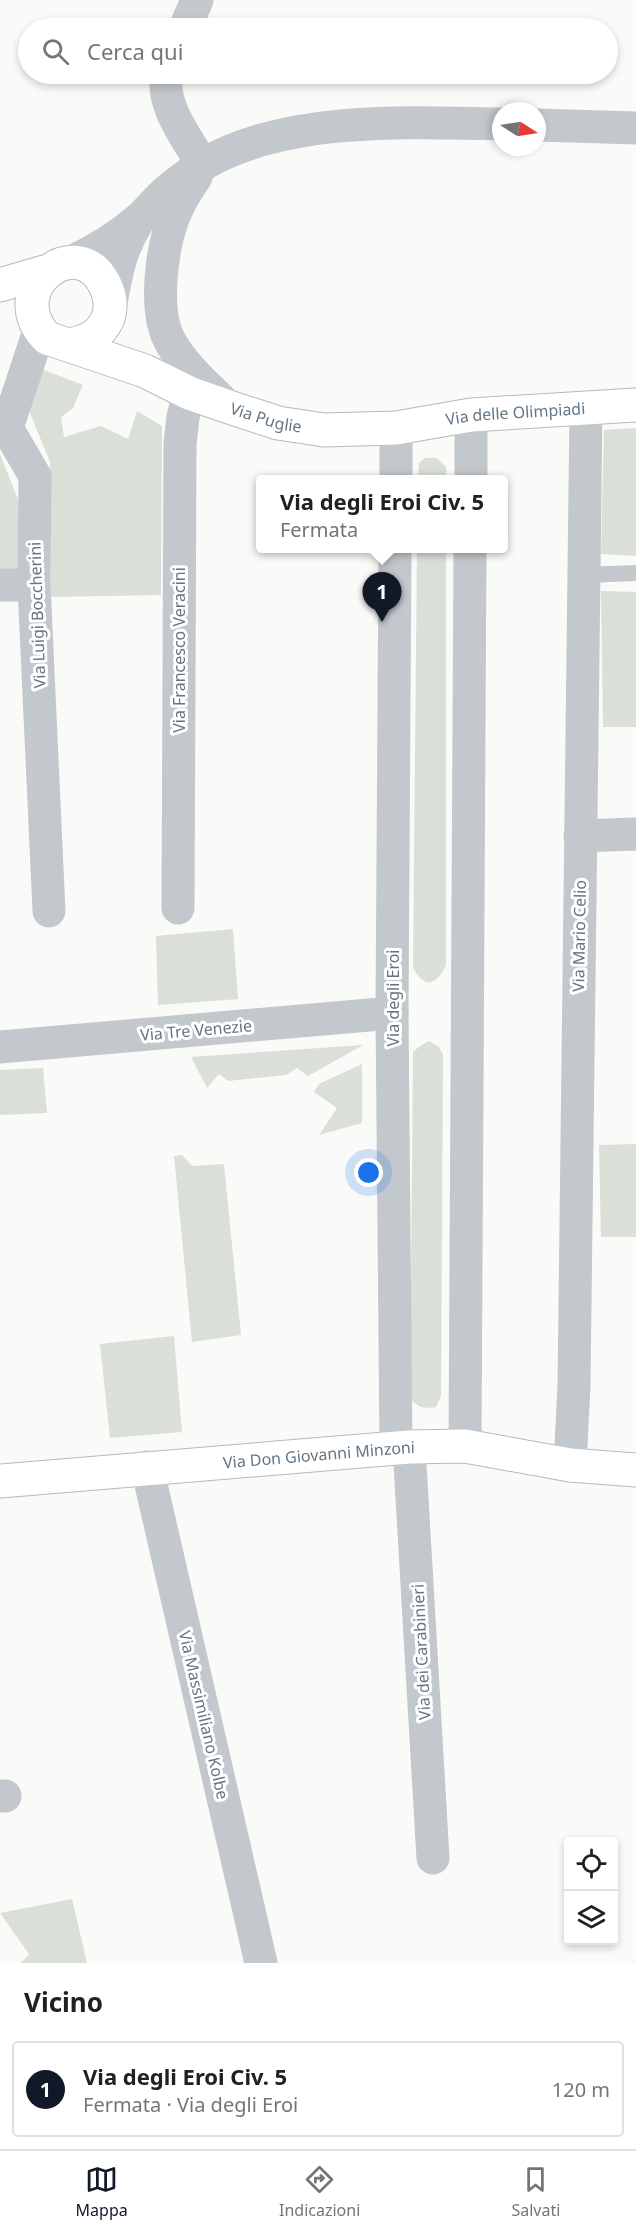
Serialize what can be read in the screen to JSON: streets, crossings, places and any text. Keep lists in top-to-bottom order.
{
  "streets": {
    "street": [
      "Via delle Olimpiadi",
      "Via Puglie",
      "Via Luigi Boccherini",
      "Via Francesco Veracini",
      "Via Mario Celio",
      "Via degli Eroi",
      "Via Tre Venezie",
      "Via Don Giovanni Minzoni",
      "Via dei Carabinieri",
      "Via Massimiliano Kolbe"
    ]
  },
  "crossings": [
    ["Via delle Olimpiadi", "Via Puglie"],
    ["Via delle Olimpiadi", "Via Mario Celio"],
    ["Via Puglie", "Via Luigi Boccherini"],
    ["Via Puglie", "Via Francesco Veracini"],
    ["Via Mario Celio", "Via Don Giovanni Minzoni"],
    ["Via degli Eroi", "Via Tre Venezie"],
    ["Via degli Eroi", "Via Don Giovanni Minzoni"],
    ["Via degli Eroi", "Via dei Carabinieri"],
    ["Via Don Giovanni Minzoni", "Via dei Carabinieri"],
    ["Via Don Giovanni Minzoni", "Via Massimiliano Kolbe"]
  ],
  "north": "right",
  "page": {
    "search": "Cerca qui",
    "popup": ["Via degli Eroi Civ. 5", "Fermata"],
    "pins": "1",
    "heading": "Vicino",
    "list": [
      {
        "mark": "1",
        "name": "Via degli Eroi Civ. 5",
        "note": "Fermata · Via degli Eroi",
        "value": "120 m"
      }
    ],
    "nav": ["Mappa", "Indicazioni", "Salvati"]
  }
}
